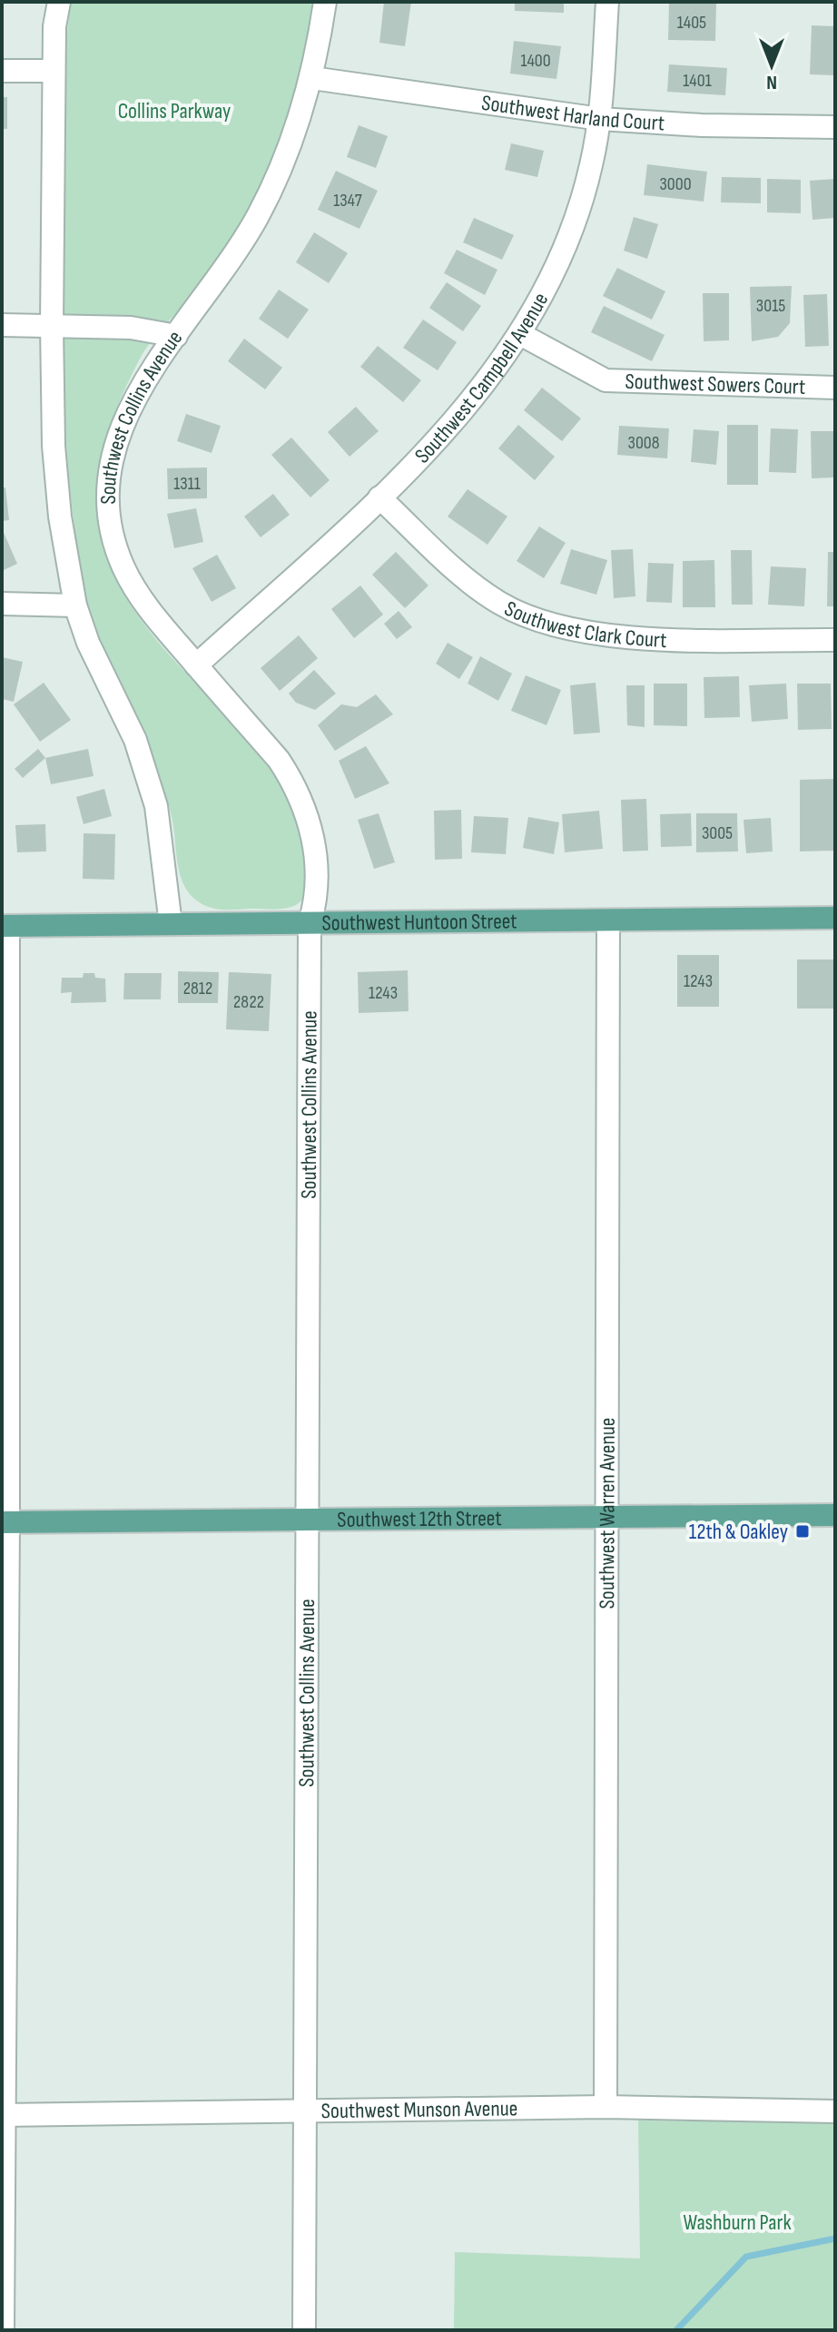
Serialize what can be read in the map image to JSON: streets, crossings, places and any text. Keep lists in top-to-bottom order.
{
  "streets": {
    "main road": ["Southwest Huntoon Street", "Southwest 12th Street"],
    "street": [
      "Southwest Harland Court",
      "Southwest Campbell Avenue",
      "Southwest Sowers Court",
      "Southwest Collins Avenue",
      "Southwest Clark Court",
      "Southwest Warren Avenue",
      "Southwest Munson Avenue"
    ]
  },
  "crossings": [
    ["Southwest Harland Court", "Southwest Campbell Avenue"],
    ["Southwest Harland Court", "Southwest Collins Avenue"],
    ["Southwest Campbell Avenue", "Southwest Sowers Court"],
    ["Southwest Campbell Avenue", "Southwest Collins Avenue"],
    ["Southwest Campbell Avenue", "Southwest Clark Court"],
    ["Southwest Collins Avenue", "Southwest Huntoon Street"],
    ["Southwest Collins Avenue", "Southwest 12th Street"],
    ["Southwest Collins Avenue", "Southwest Munson Avenue"],
    ["Southwest Huntoon Street", "Southwest Warren Avenue"],
    ["Southwest Warren Avenue", "Southwest 12th Street"],
    ["Southwest Warren Avenue", "Southwest Munson Avenue"]
  ],
  "parks": ["Collins Parkway", "Washburn Park"],
  "places": {
    "transit": ["12th & Oakley"]
  },
  "house_numbers": [
    "1405",
    "1400",
    "1401",
    "3000",
    "1347",
    "3015",
    "3008",
    "1311",
    "3005",
    "1243",
    "2812",
    "1243",
    "2822"
  ],
  "north": "bottom"
}
